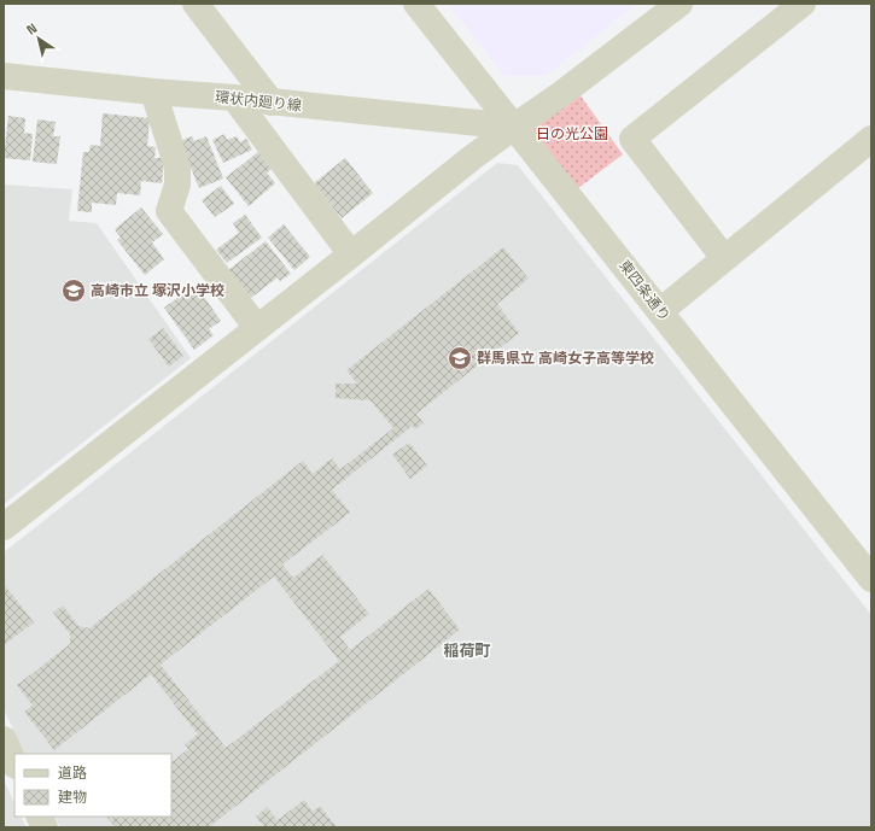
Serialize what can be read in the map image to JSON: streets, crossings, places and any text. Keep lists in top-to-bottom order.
{
  "streets": {
    "street": ["環状内廻り線", "東四条通り"]
  },
  "crossings": [
    ["環状内廻り線", "東四条通り"]
  ],
  "districts": ["稲荷町"],
  "parks": ["日の光公園"],
  "places": {
    "school or university": ["高崎市立 塚沢小学校", "群馬県立 高崎女子高等学校"]
  },
  "legend": ["道路", "建物"],
  "north": "top left"
}
